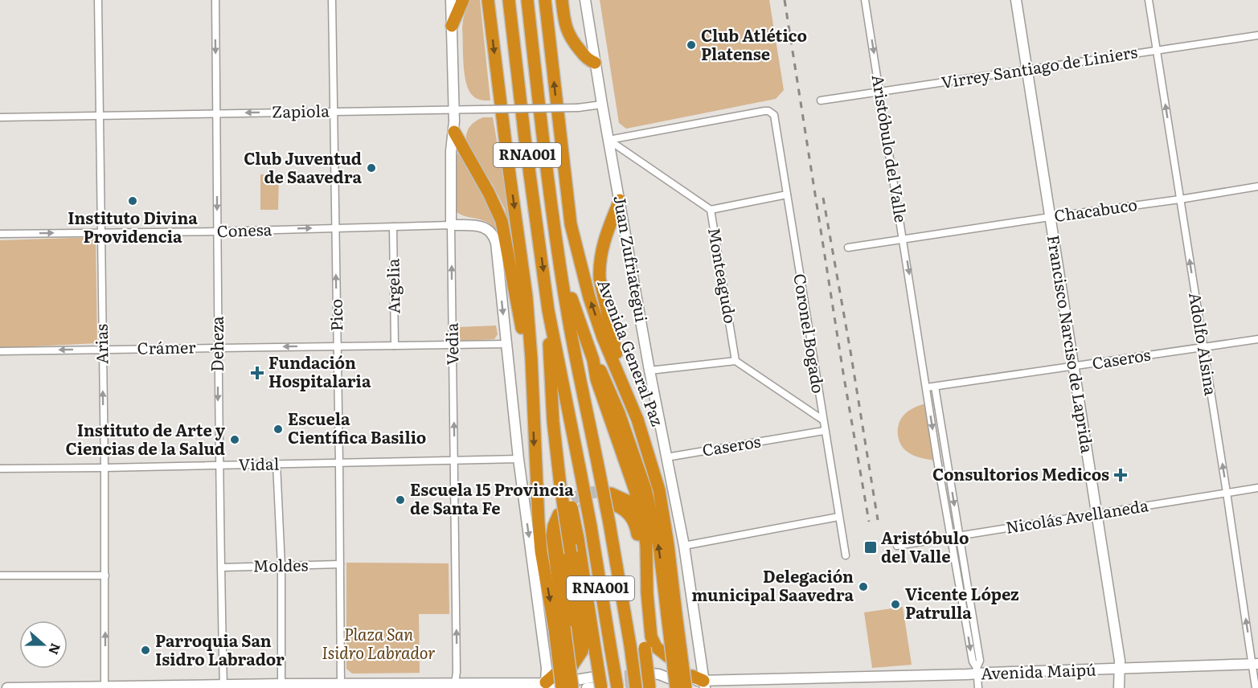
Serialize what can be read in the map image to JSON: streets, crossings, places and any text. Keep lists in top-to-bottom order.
{
  "streets": {
    "highway": ["RNA001", "Avenida General Paz"],
    "street": [
      "Virrey Santiago de Liniers",
      "Zapiola",
      "Aristóbulo del Valle",
      "Chacabuco",
      "Conesa",
      "Juan Zufriategui",
      "Monteagudo",
      "Argelia",
      "Pico",
      "Coronel Bogado",
      "Arias",
      "Deheza",
      "Vedia",
      "Francisco Narciso de Laprida",
      "Adolfo Alsina",
      "Crámer",
      "Caseros",
      "Vidal",
      "Nicolás Avellaneda",
      "Moldes",
      "Avenida Maipú"
    ]
  },
  "crossings": [
    ["Virrey Santiago de Liniers", "Aristóbulo del Valle"],
    ["Virrey Santiago de Liniers", "Francisco Narciso de Laprida"],
    ["Virrey Santiago de Liniers", "Adolfo Alsina"],
    ["Zapiola", "Juan Zufriategui"],
    ["Zapiola", "Pico"],
    ["Zapiola", "Arias"],
    ["Zapiola", "Deheza"],
    ["Zapiola", "Vedia"],
    ["Aristóbulo del Valle", "Chacabuco"],
    ["Aristóbulo del Valle", "Caseros"],
    ["Aristóbulo del Valle", "Nicolás Avellaneda"],
    ["Aristóbulo del Valle", "Avenida Maipú"],
    ["Chacabuco", "Francisco Narciso de Laprida"],
    ["Chacabuco", "Adolfo Alsina"],
    ["Conesa", "Argelia"],
    ["Conesa", "Pico"],
    ["Conesa", "Arias"],
    ["Conesa", "Deheza"],
    ["Conesa", "Vedia"],
    ["Conesa", "Crámer"],
    ["Juan Zufriategui", "Monteagudo"],
    ["Juan Zufriategui", "Coronel Bogado"],
    ["Juan Zufriategui", "Avenida General Paz"],
    ["Juan Zufriategui", "Caseros"],
    ["Juan Zufriategui", "Avenida Maipú"],
    ["Monteagudo", "Coronel Bogado"],
    ["Argelia", "Crámer"],
    ["Pico", "Crámer"],
    ["Pico", "Vidal"],
    ["Pico", "Moldes"],
    ["Coronel Bogado", "Caseros"],
    ["Arias", "Crámer"],
    ["Arias", "Vidal"],
    ["Deheza", "Crámer"],
    ["Deheza", "Vidal"],
    ["Deheza", "Moldes"],
    ["Vedia", "Crámer"],
    ["Vedia", "Vidal"],
    ["Francisco Narciso de Laprida", "Caseros"],
    ["Francisco Narciso de Laprida", "Nicolás Avellaneda"],
    ["Francisco Narciso de Laprida", "Avenida Maipú"],
    ["Adolfo Alsina", "Caseros"],
    ["Adolfo Alsina", "Nicolás Avellaneda"],
    ["Adolfo Alsina", "Avenida Maipú"],
    ["Avenida General Paz", "Avenida Maipú"]
  ],
  "one_way": [
    "Aristóbulo del Valle",
    "Deheza",
    "Vedia",
    "Adolfo Alsina",
    "Crámer"
  ],
  "parks": ["Plaza San Isidro Labrador"],
  "places": {
    "other": [
      "Club Atlético Platense",
      "Club Juventud de Saavedra",
      "Instituto Divina Providencia",
      "Escuela Científica Basilio",
      "Instituto de Arte y Ciencias de la Salud",
      "Escuela 15 Provincia de Santa Fe",
      "Delegación municipal Saavedra",
      "Vicente López Patrulla",
      "Parroquia San Isidro Labrador"
    ],
    "health": ["Fundación Hospitalaria", "Consultorios Medicos"],
    "transit": ["Aristóbulo del Valle"]
  },
  "north": "right"
}
